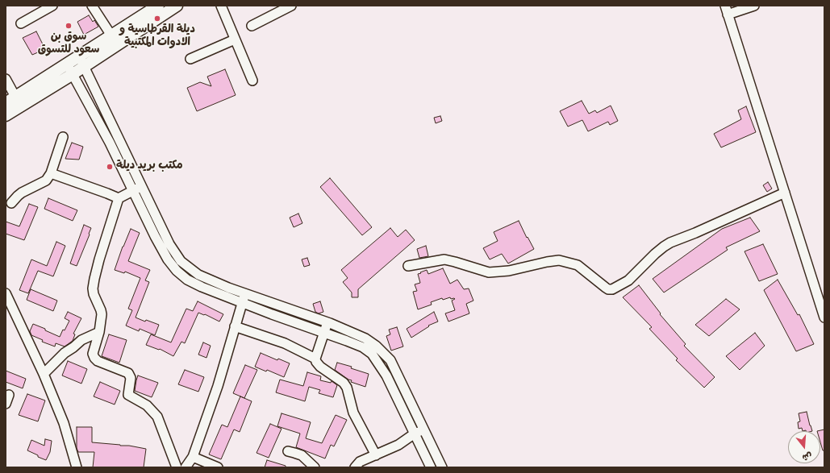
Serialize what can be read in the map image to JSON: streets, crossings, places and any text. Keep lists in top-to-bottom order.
{
  "places": ["ديلة القرطاسية و الادوات المكتبية", "سوق بن سعود للتسوق", "مكتب بريد ديلة"],
  "north": "bottom"
}
